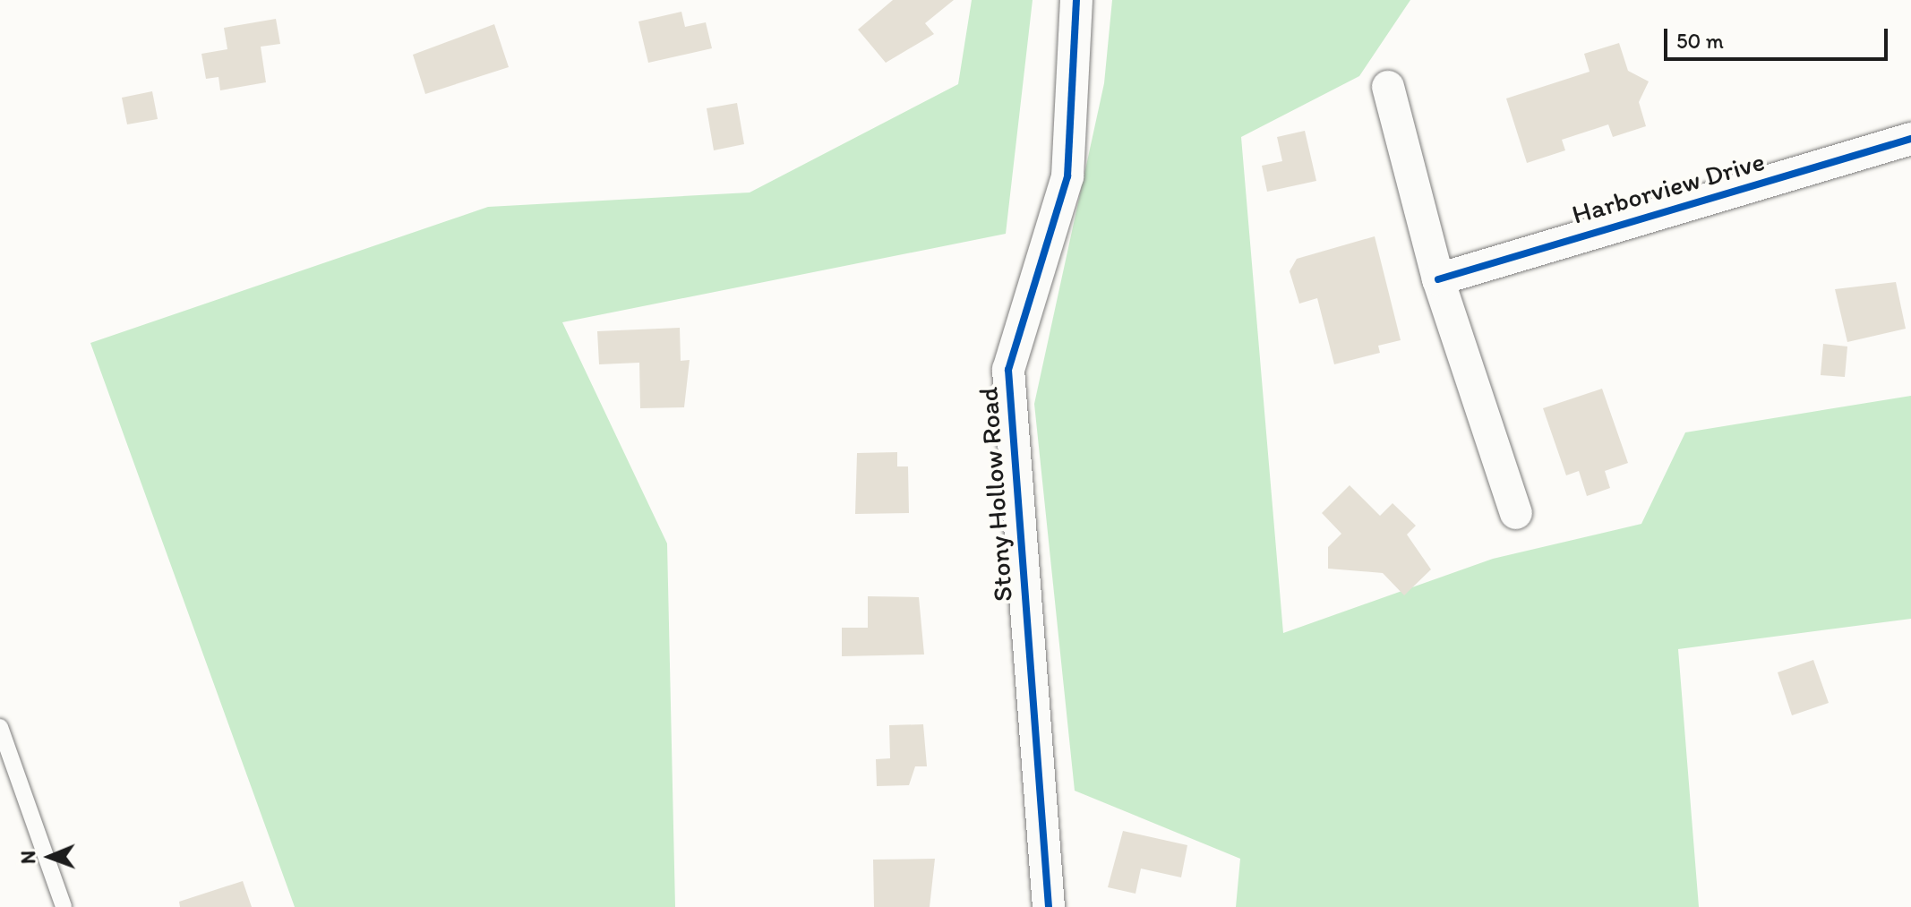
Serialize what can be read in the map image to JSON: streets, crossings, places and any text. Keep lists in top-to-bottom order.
{
  "streets": {
    "street": ["Harborview Drive", "Stony Hollow Road"]
  },
  "scale_bar": "50 m",
  "north": "left"
}
